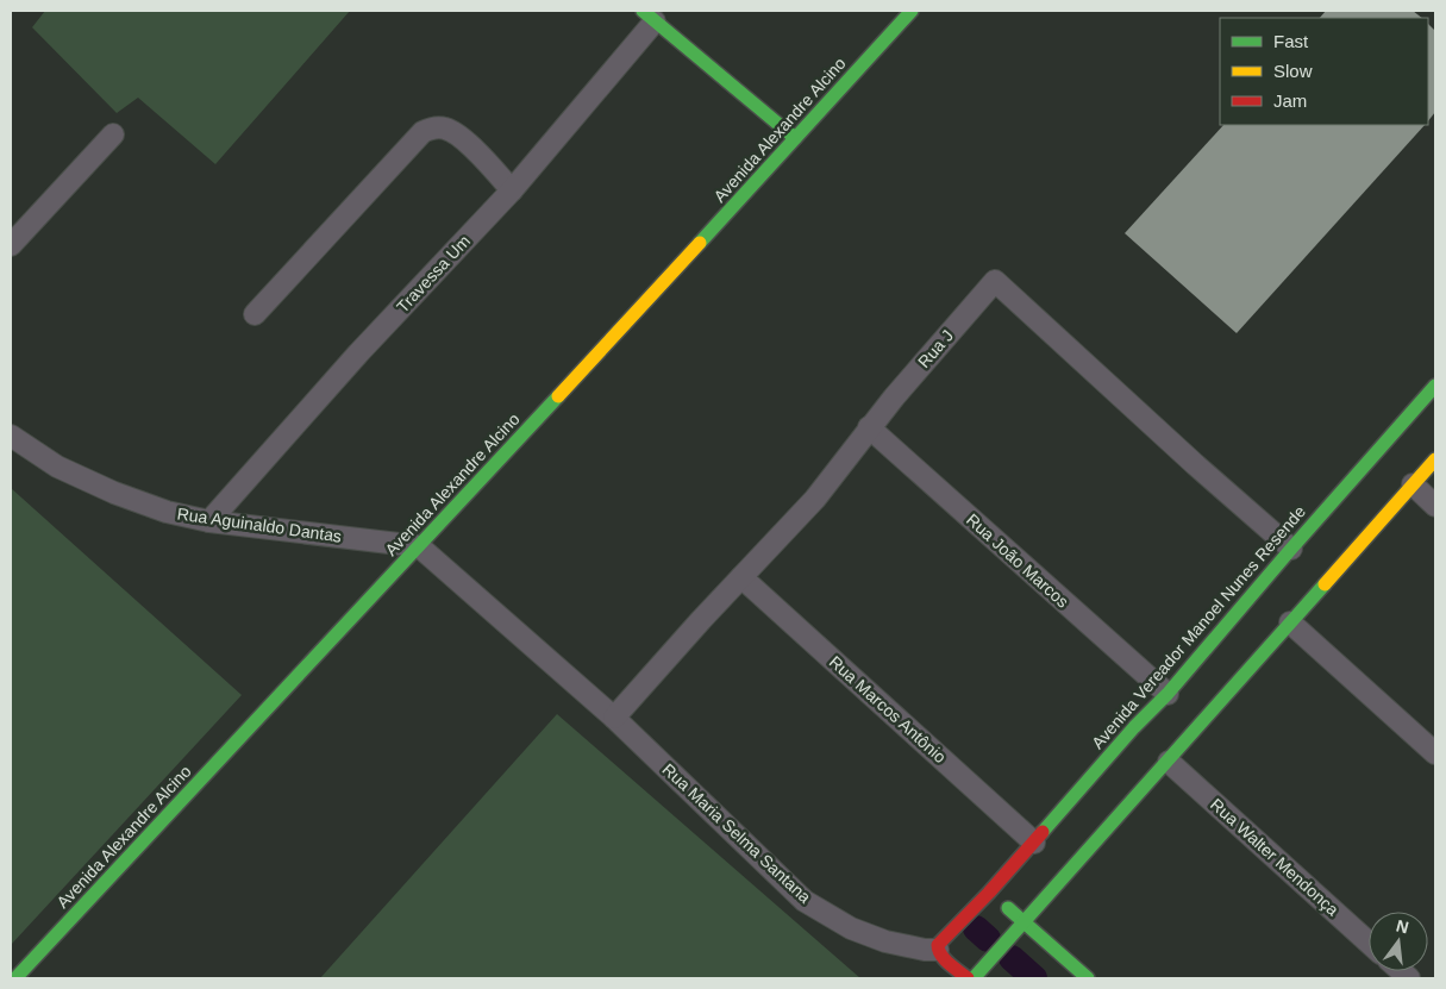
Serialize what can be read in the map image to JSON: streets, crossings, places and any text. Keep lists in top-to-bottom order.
{
  "streets": {
    "street": [
      "Avenida Alexandre Alcino",
      "Travessa Um",
      "Rua J",
      "Rua Aguinaldo Dantas",
      "Rua João Marcos",
      "Avenida Vereador Manoel Nunes Resende",
      "Rua Marcos Antônio",
      "Rua Maria Selma Santana",
      "Rua Walter Mendonça"
    ]
  },
  "crossings": [
    ["Avenida Alexandre Alcino", "Rua Aguinaldo Dantas"],
    ["Avenida Alexandre Alcino", "Rua Maria Selma Santana"],
    ["Travessa Um", "Rua Aguinaldo Dantas"],
    ["Rua J", "Rua João Marcos"],
    ["Rua J", "Avenida Vereador Manoel Nunes Resende"],
    ["Rua J", "Rua Marcos Antônio"],
    ["Rua J", "Rua Maria Selma Santana"],
    ["Rua Aguinaldo Dantas", "Rua Maria Selma Santana"],
    ["Rua João Marcos", "Avenida Vereador Manoel Nunes Resende"],
    ["Avenida Vereador Manoel Nunes Resende", "Rua Marcos Antônio"],
    ["Avenida Vereador Manoel Nunes Resende", "Rua Maria Selma Santana"]
  ],
  "legend": ["Fast", "Slow", "Jam"],
  "north": "top"
}
